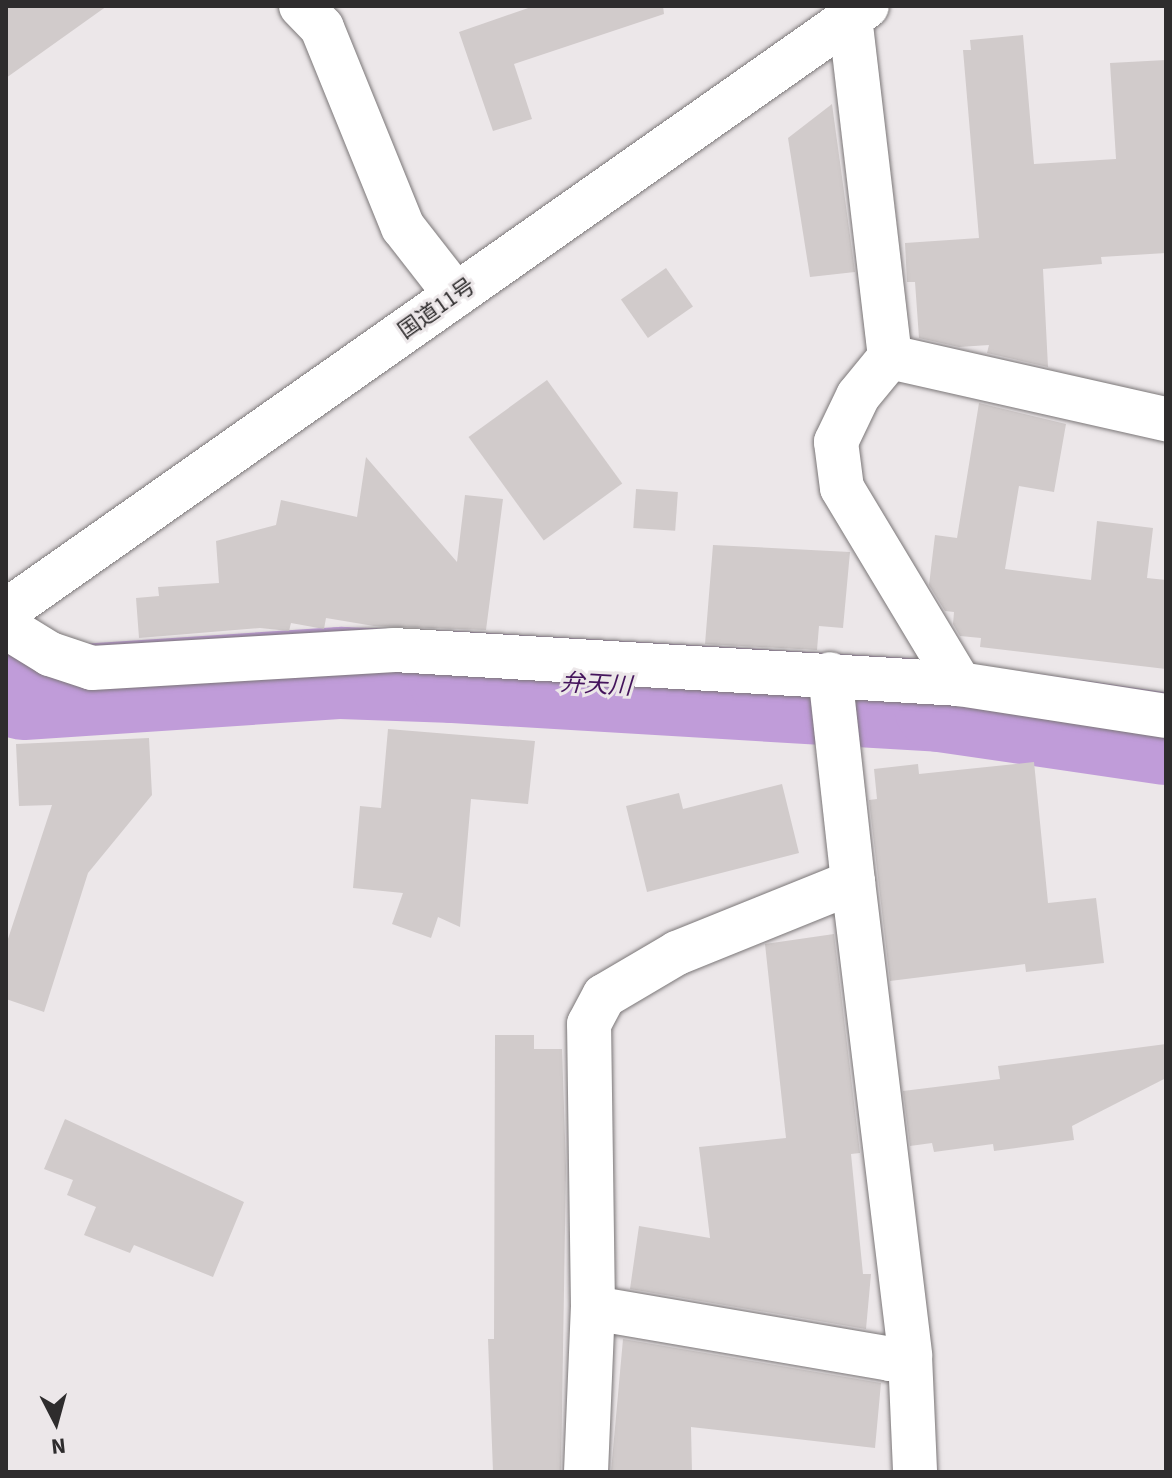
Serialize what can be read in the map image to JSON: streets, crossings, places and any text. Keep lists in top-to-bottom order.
{
  "streets": {
    "main road": ["国道11号"]
  },
  "water": ["弁天川"],
  "north": "bottom"
}
